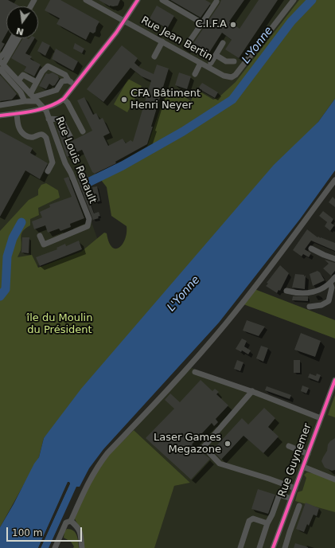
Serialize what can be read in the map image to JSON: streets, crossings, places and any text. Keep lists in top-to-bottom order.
{
  "streets": {
    "street": ["Rue Jean Bertin", "Rue Louis Renault", "Rue Guynemer"]
  },
  "water": ["L'Yonne"],
  "parks": ["île du Moulin du Président"],
  "places": ["C.I.F.A", "CFA Bâtiment Henri Neyer", "Laser Games Megazone"],
  "scale_bar": "100 m",
  "north": "bottom"
}
